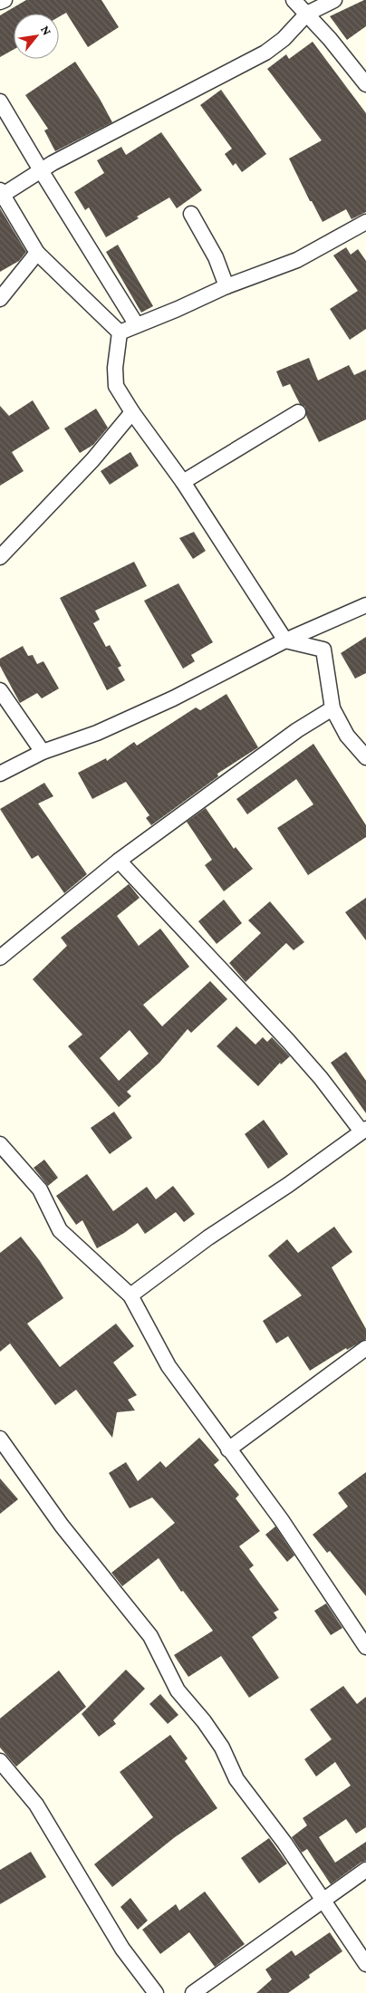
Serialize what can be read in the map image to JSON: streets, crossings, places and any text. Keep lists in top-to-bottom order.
{
  "north": "top right"
}
